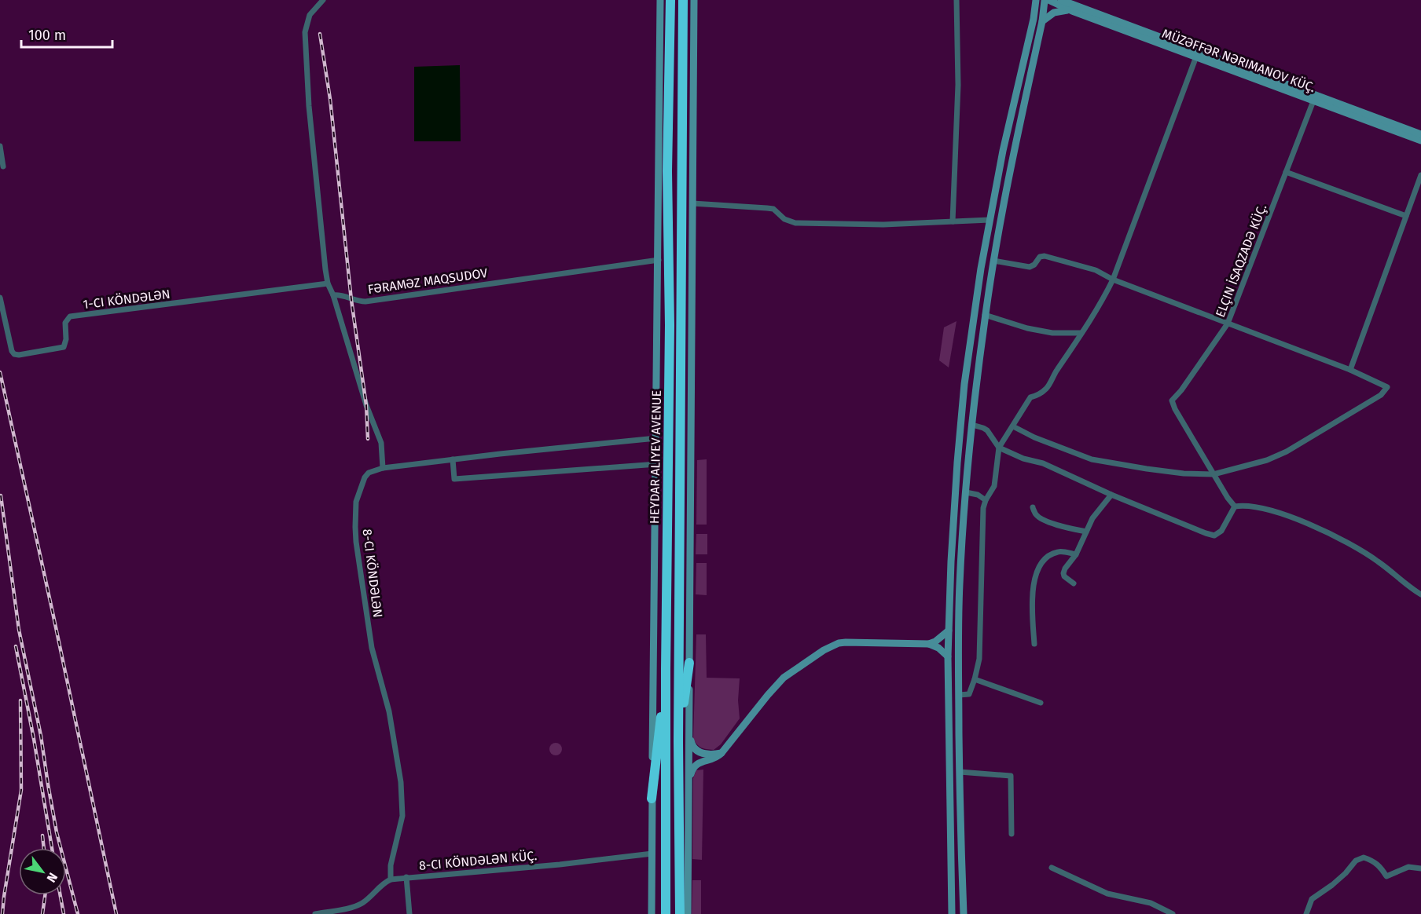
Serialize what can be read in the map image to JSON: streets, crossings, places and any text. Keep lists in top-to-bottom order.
{
  "streets": {
    "highway": ["HEYDAR ALIYEV AVENUE"],
    "main road": ["MÜZƏFFƏR NƏRIMANOV KÜÇ."],
    "street": [
      "ELÇIN İSAQZADƏ KÜÇ.",
      "FƏRAMƏZ MAQSUDOV",
      "1-CI KÖNDƏLƏN",
      "8-CI KÖNDƏLƏN",
      "8-CI KÖNDƏLƏN KÜÇ."
    ]
  },
  "crossings": [
    ["MÜZƏFFƏR NƏRIMANOV KÜÇ.", "ELÇIN İSAQZADƏ KÜÇ."],
    ["8-CI KÖNDƏLƏN", "8-CI KÖNDƏLƏN KÜÇ."]
  ],
  "scale_bar": "100 m",
  "north": "bottom right"
}
